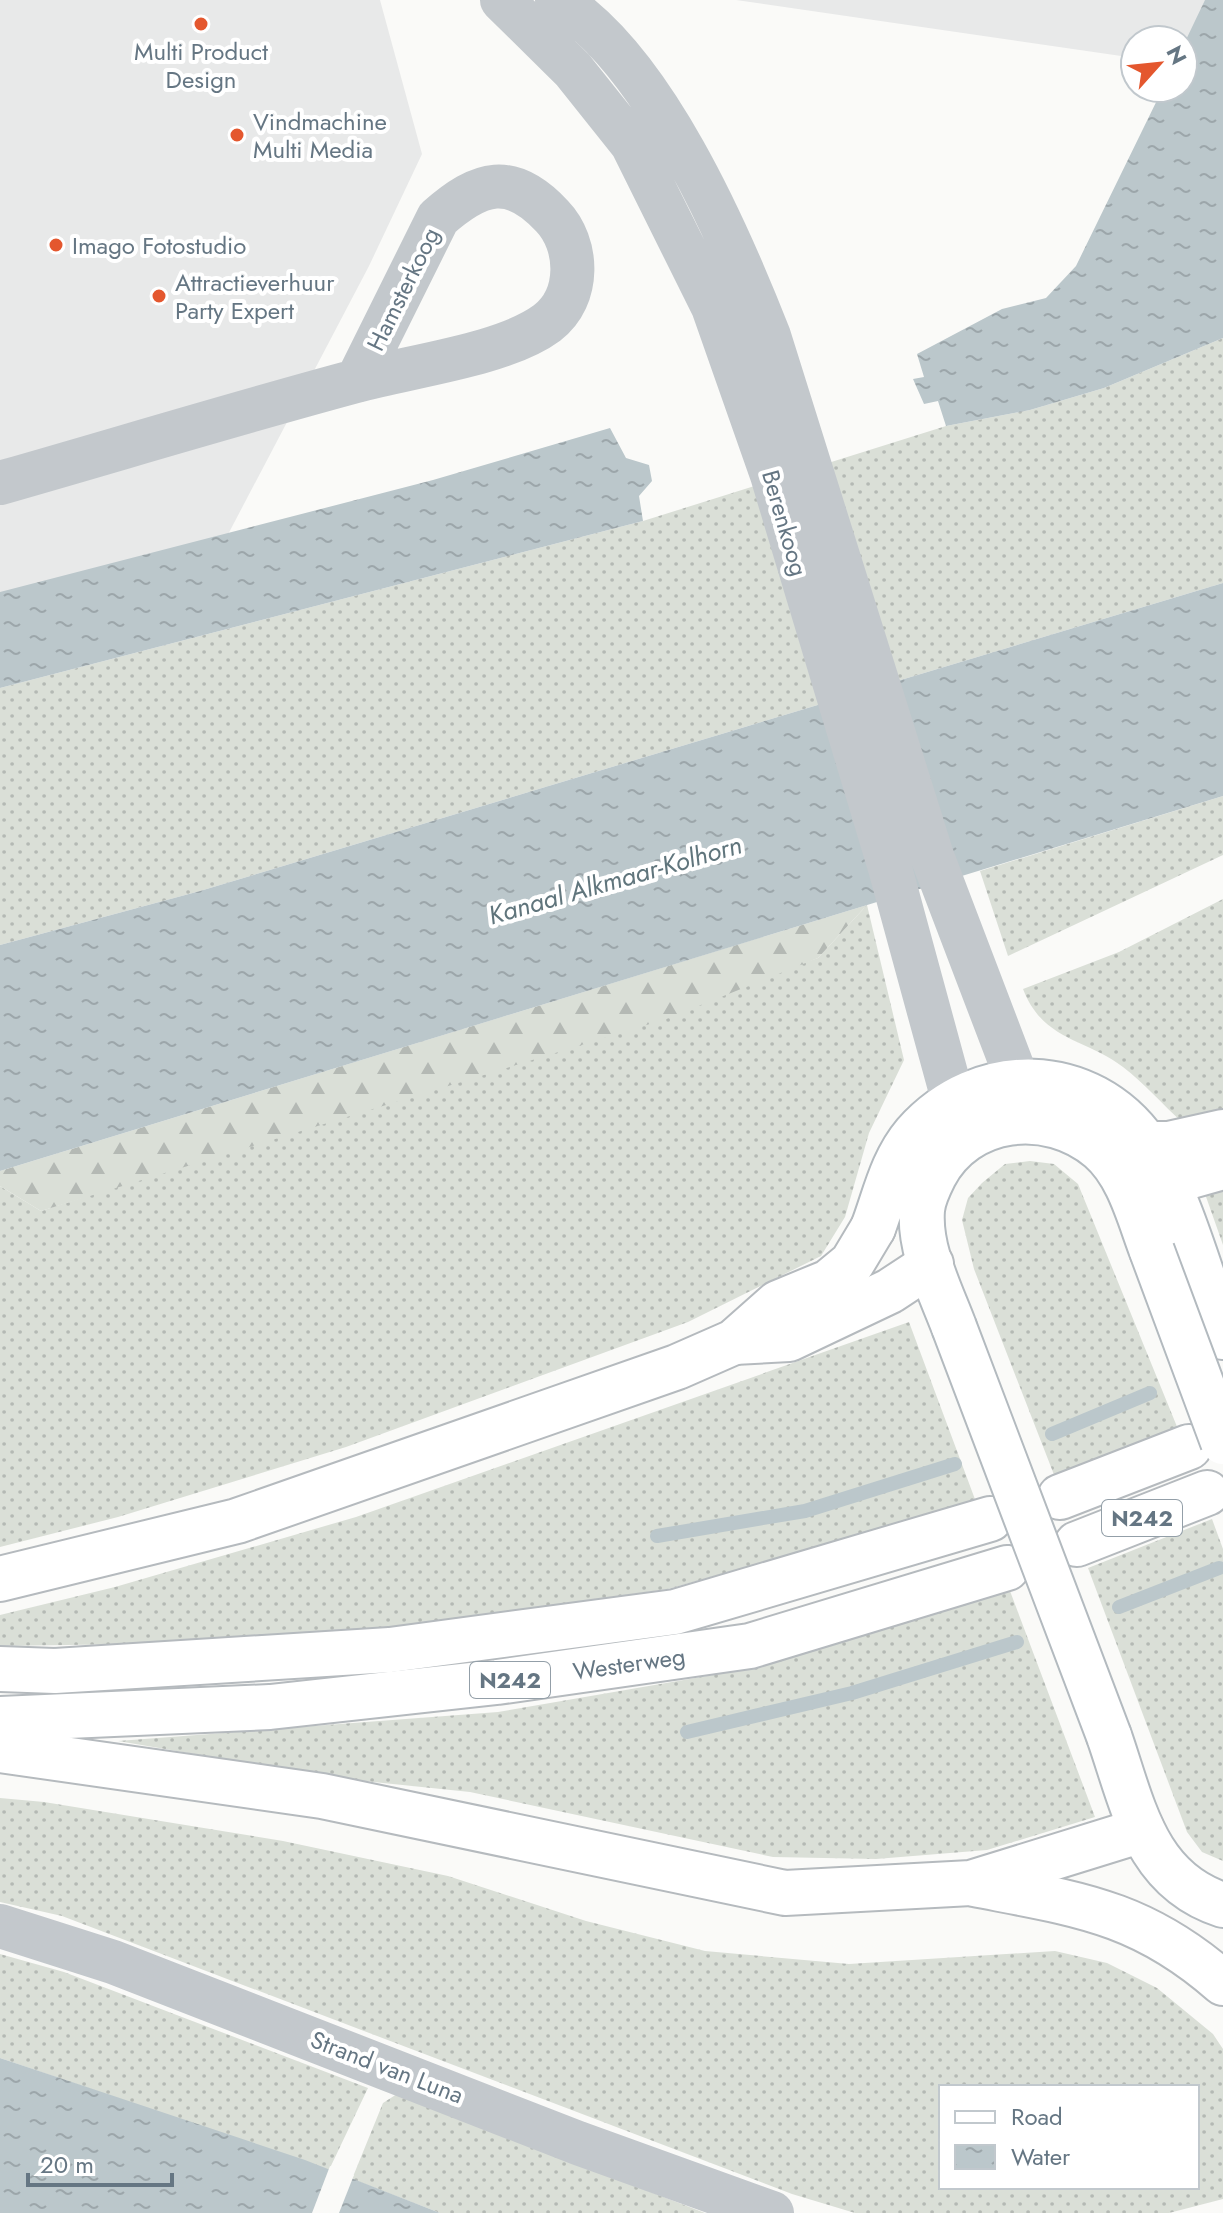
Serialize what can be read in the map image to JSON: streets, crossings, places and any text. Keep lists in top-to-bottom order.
{
  "streets": {
    "main road": ["N242", "Westerweg"],
    "street": ["Hamsterkoog", "Berenkoog", "Strand van Luna"]
  },
  "water": ["Kanaal Alkmaar-Kolhorn"],
  "places": [
    "Multi Product Design",
    "Vindmachine Multi Media",
    "Imago Fotostudio",
    "Attractieverhuur Party Expert"
  ],
  "legend": ["Road", "Water"],
  "scale_bar": "20 m",
  "north": "top right"
}
